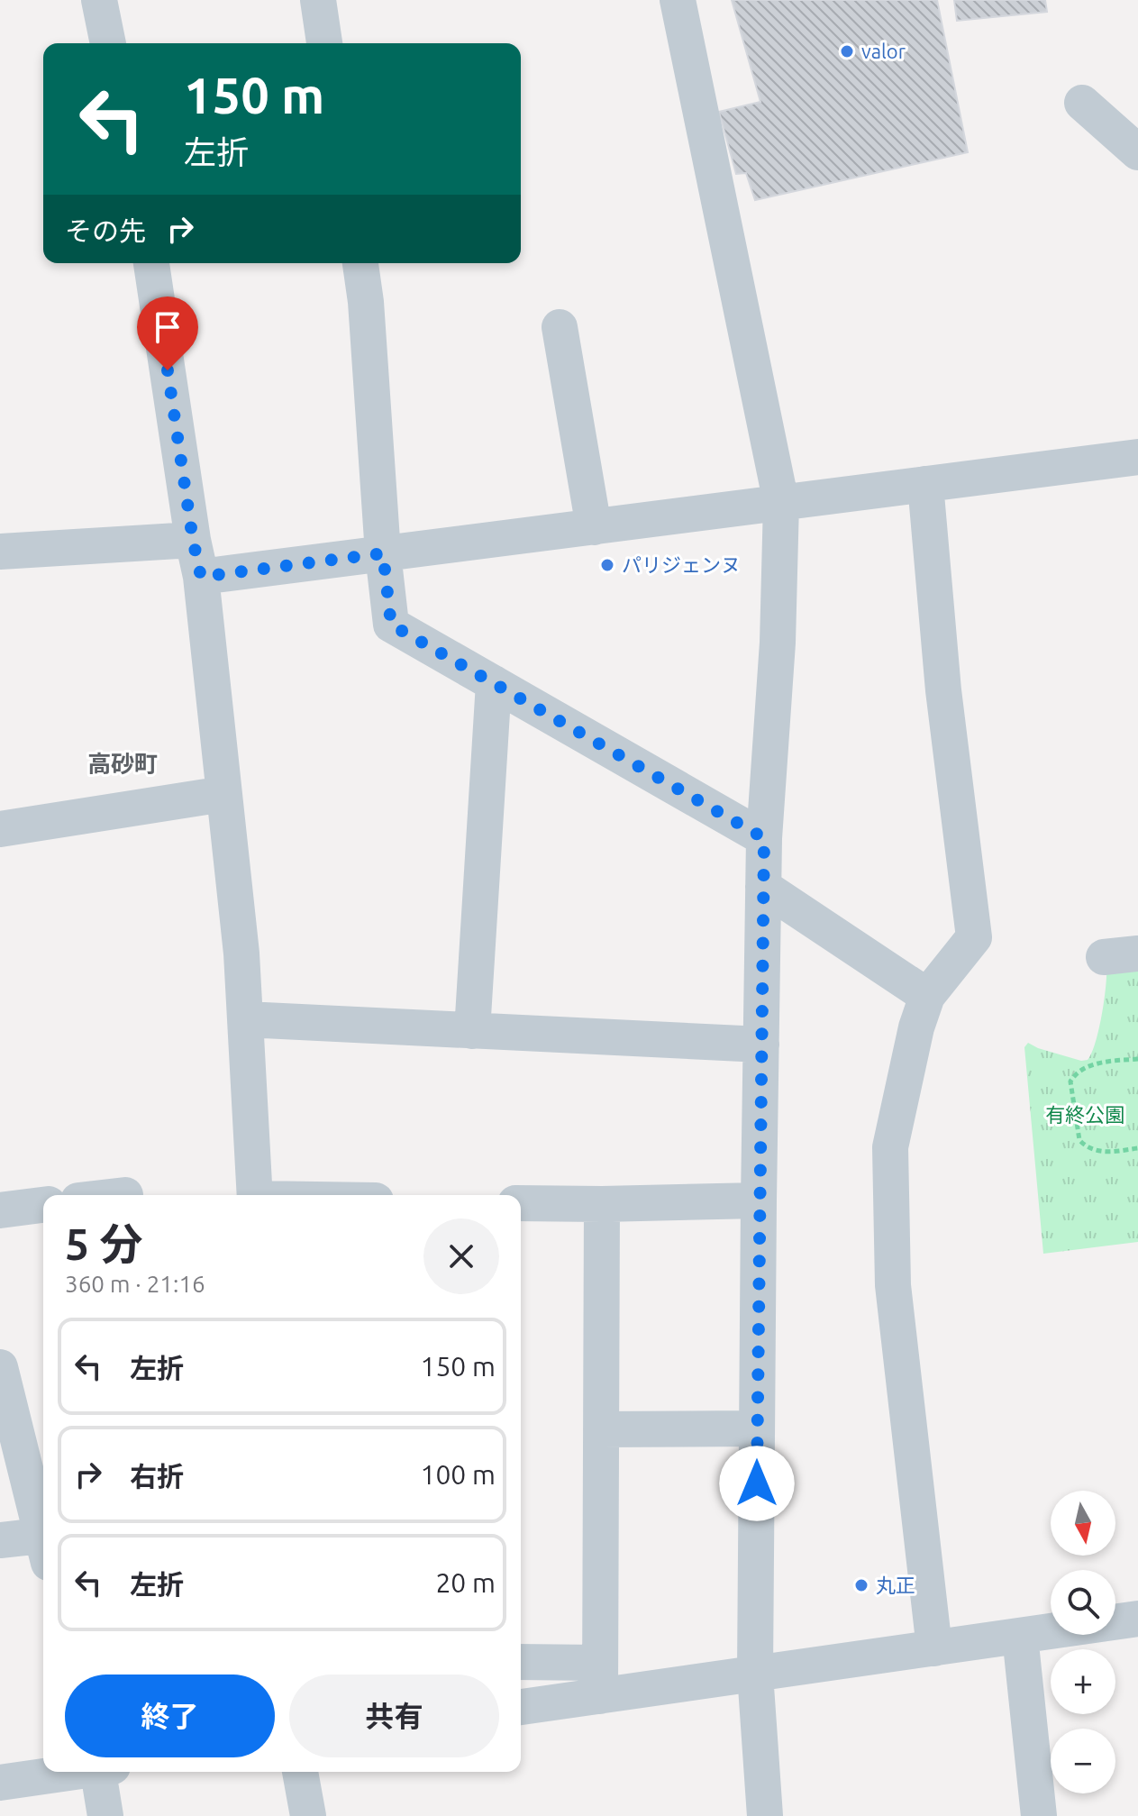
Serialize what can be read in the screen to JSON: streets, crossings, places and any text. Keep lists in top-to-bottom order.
{
  "districts": ["高砂町"],
  "parks": ["有終公園"],
  "places": ["valor", "パリジェンヌ", "丸正"],
  "north": "bottom",
  "page": {
    "turn": ["150 m", "左折"],
    "then": "その先",
    "heading": ["5 分", "360 m · 21:16"],
    "list": [
      {
        "name": "左折",
        "value": "150 m"
      },
      {
        "name": "右折",
        "value": "100 m"
      },
      {
        "name": "左折",
        "value": "20 m"
      }
    ],
    "map_buttons": ["+", "−"],
    "buttons": ["終了", "共有"]
  }
}
